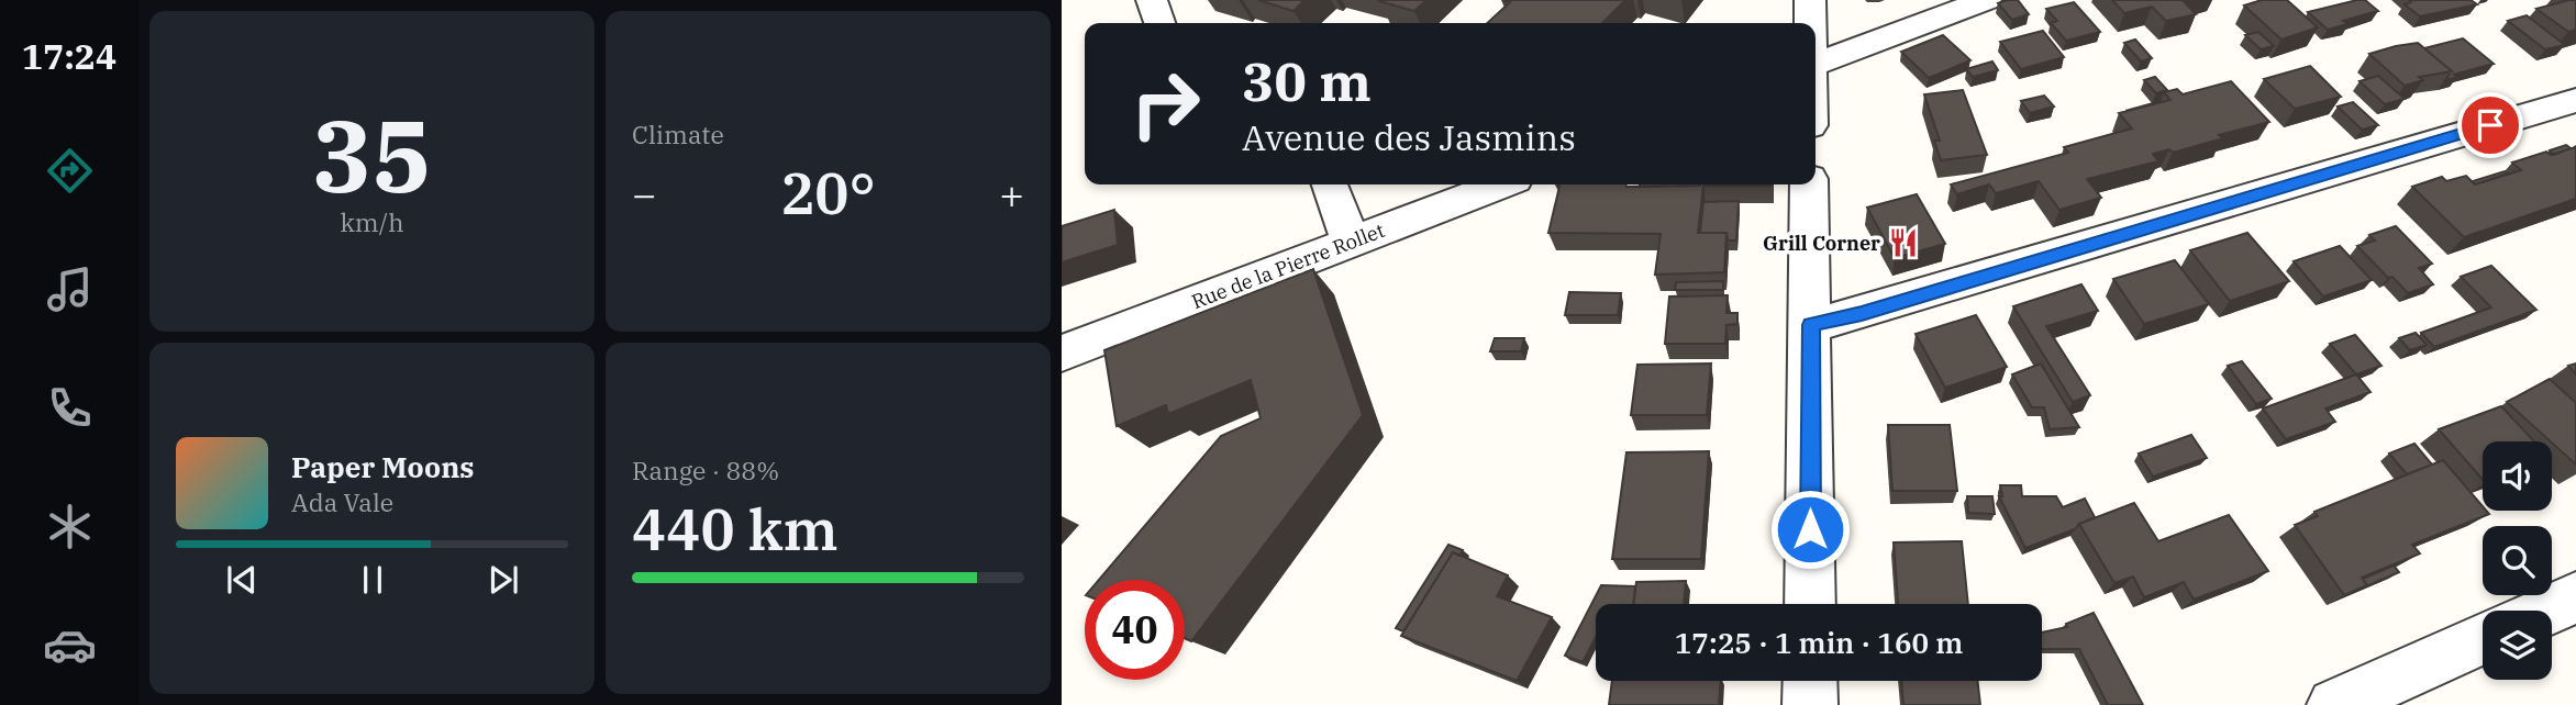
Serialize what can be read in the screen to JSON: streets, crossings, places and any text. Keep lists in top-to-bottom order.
{
  "streets": {
    "street": ["Rue de la Pierre Rollet"]
  },
  "places": {
    "restaurant": ["Grill Corner"]
  },
  "page": {
    "tabs": "17:24",
    "tile": [
      ["35", "km/h"],
      "Climate",
      ["Range · 88%", "440 km"]
    ],
    "turn": ["30 m", "Avenue des Jasmins"],
    "heat": ["−", "20°", "+"],
    "song": ["Paper Moons", "Ada Vale"],
    "limit": "40",
    "trip": "17:25 · 1 min · 160 m"
  }
}
